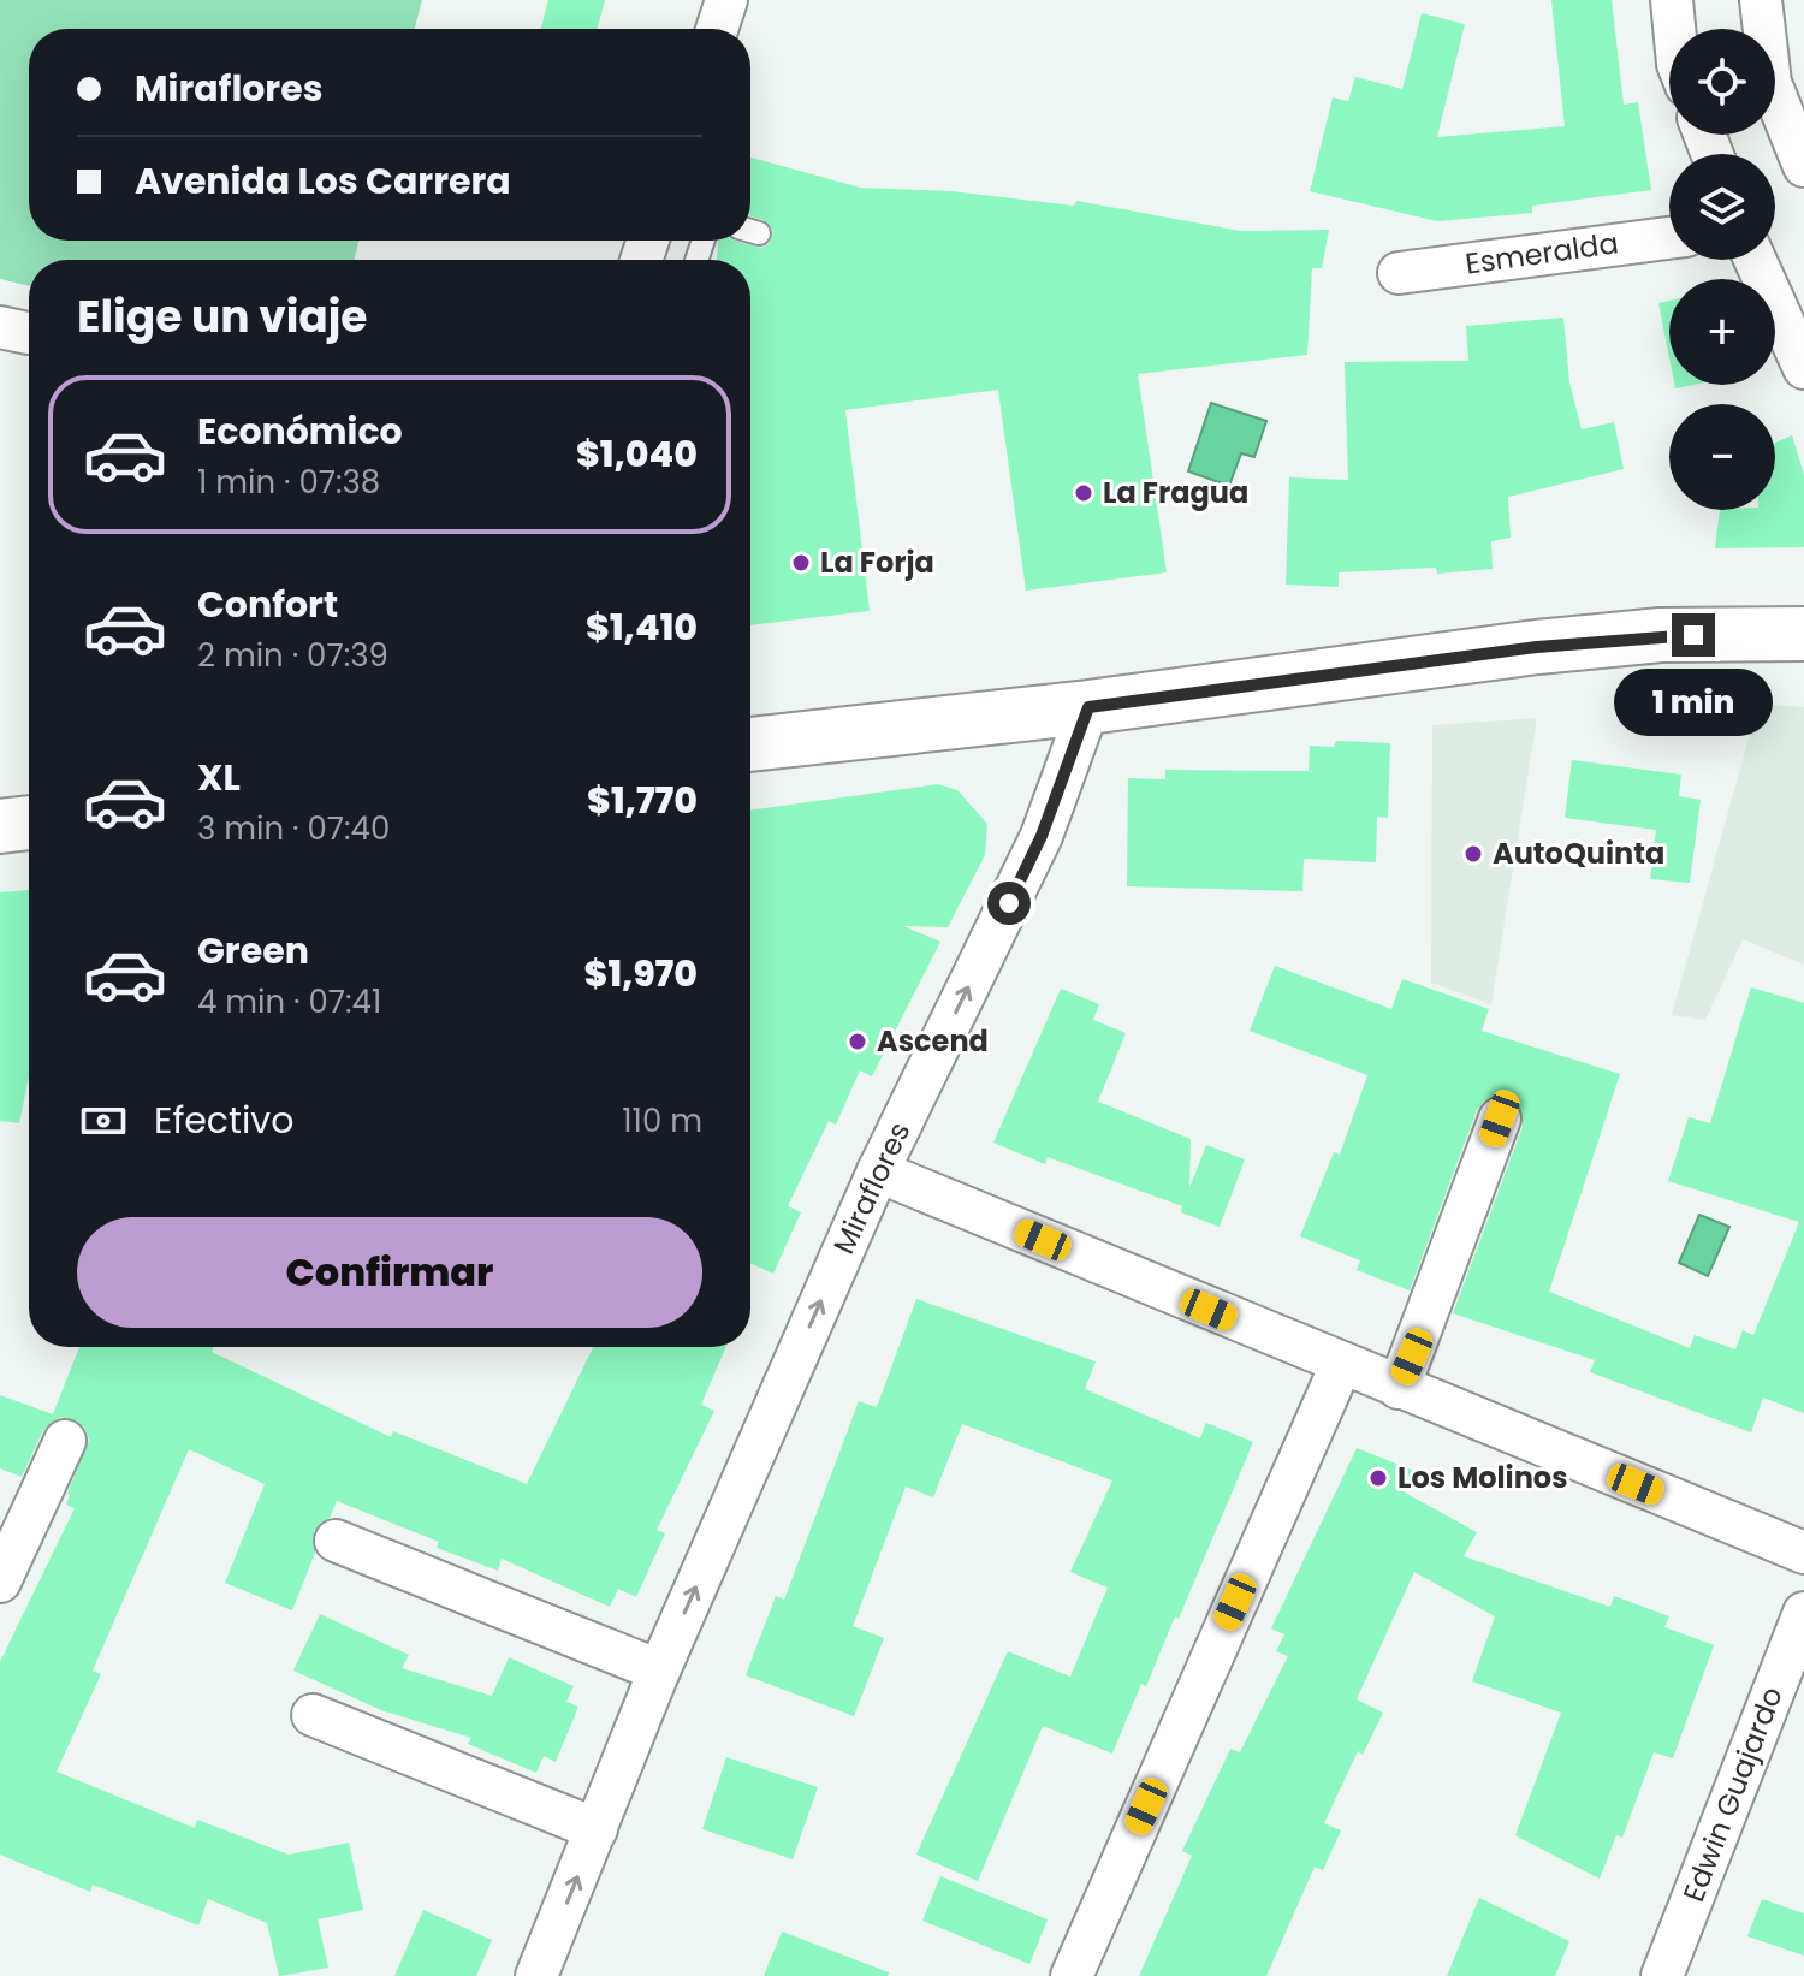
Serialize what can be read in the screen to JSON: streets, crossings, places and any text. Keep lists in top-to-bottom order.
{
  "streets": {
    "street": ["Esmeralda", "Miraflores", "Edwin Guajardo"]
  },
  "one_way": ["Miraflores"],
  "places": [
    "La Fragua",
    "La Forja",
    "AutoQuinta",
    "Ascend",
    "Los Molinos"
  ],
  "page": {
    "map_buttons": ["+", "−"],
    "banner": ["Miraflores", "Avenida Los Carrera"],
    "heading": "Elige un viaje",
    "list": [
      {
        "name": "Económico",
        "note": "1 min · 07:38",
        "value": "$1,040"
      },
      {
        "name": "Confort",
        "note": "2 min · 07:39",
        "value": "$1,410"
      },
      {
        "name": "XL",
        "note": "3 min · 07:40",
        "value": "$1,770"
      },
      {
        "name": "Green",
        "note": "4 min · 07:41",
        "value": "$1,970"
      }
    ],
    "bubble": "1 min",
    "pay": ["Efectivo", "110 m"],
    "buttons": "Confirmar"
  }
}
